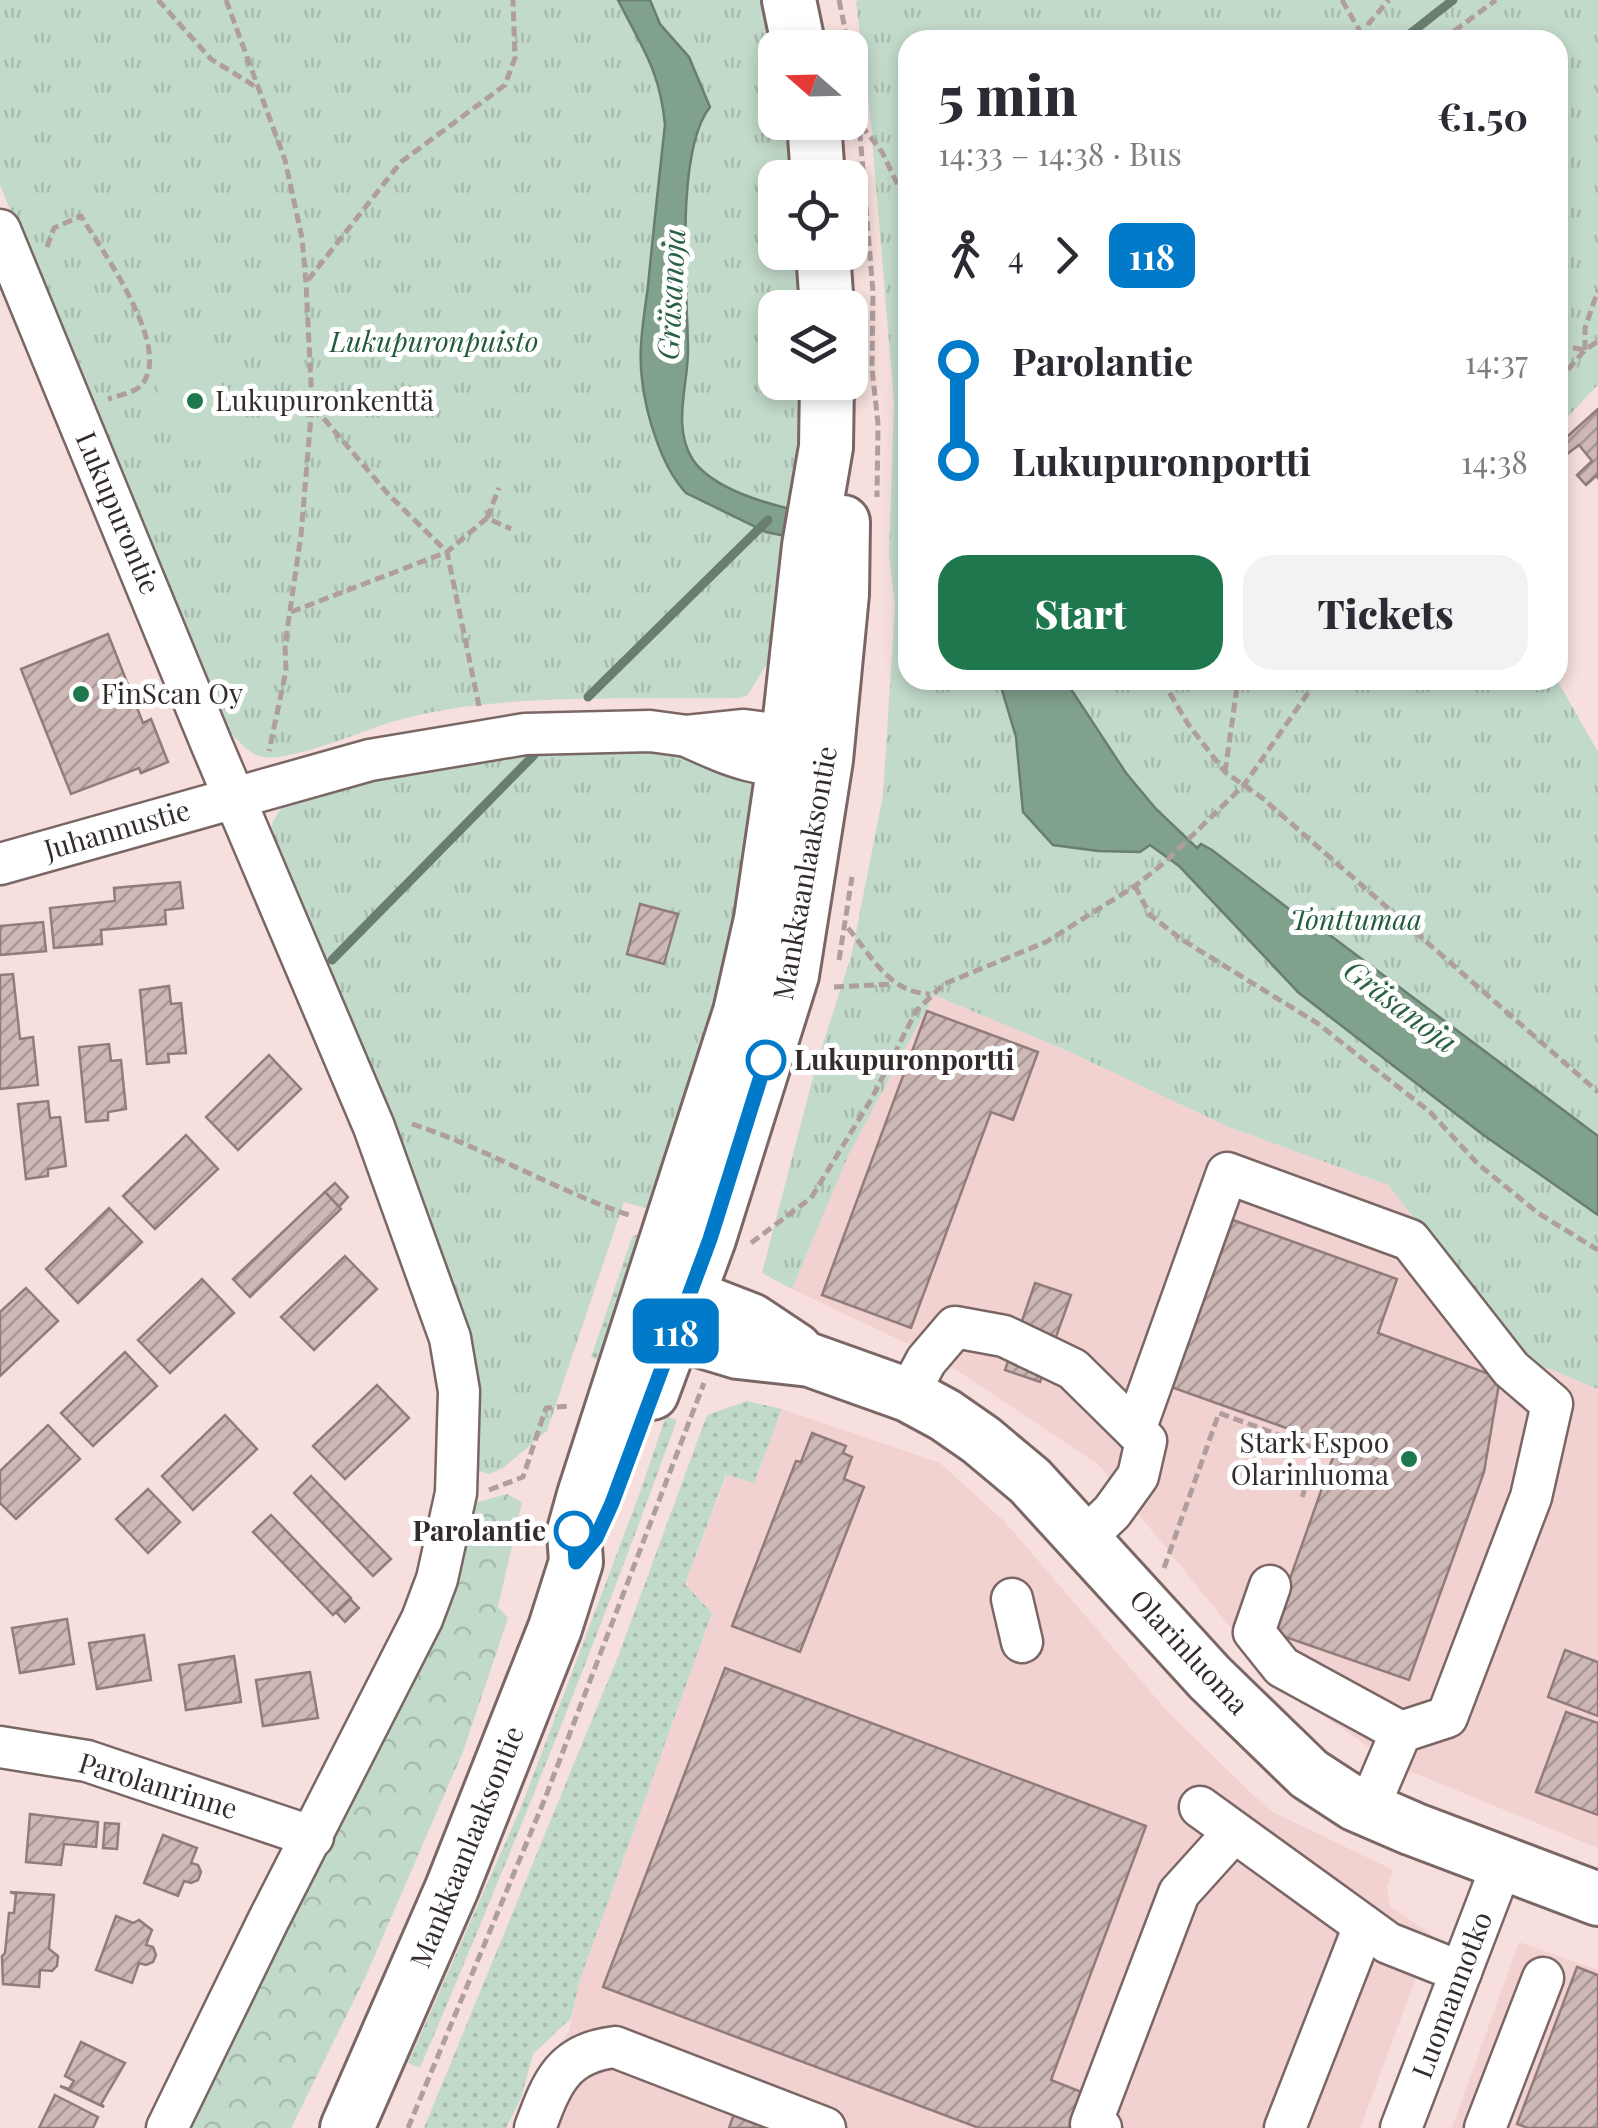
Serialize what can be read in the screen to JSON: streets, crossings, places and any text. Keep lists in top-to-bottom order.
{
  "streets": {
    "main road": ["Mankkaanlaaksontie", "Olarinluoma"],
    "street": [
      "Lukupurontie",
      "Juhannustie",
      "Parolanrinne",
      "Luomannotko"
    ]
  },
  "crossings": [
    ["Lukupurontie", "Juhannustie"],
    ["Mankkaanlaaksontie", "Olarinluoma"],
    ["Olarinluoma", "Luomannotko"]
  ],
  "water": ["Gräsanoja"],
  "parks": ["Lukupuronpuisto", "Tonttumaa"],
  "places": [
    "Lukupuronkenttä",
    "FinScan Oy",
    "Lukupuronportti",
    "Stark Espoo Olarinluoma",
    "Parolantie"
  ],
  "lines": ["bus line 118"],
  "north": "left",
  "page": {
    "on_map": "118",
    "heading": ["5 min", "14:33 – 14:38 · Bus", "€1.50"],
    "legs": ["4", "118"],
    "list": [
      {
        "name": "Parolantie",
        "value": "14:37"
      },
      {
        "name": "Lukupuronportti",
        "value": "14:38"
      }
    ],
    "buttons": ["Start", "Tickets"]
  }
}
